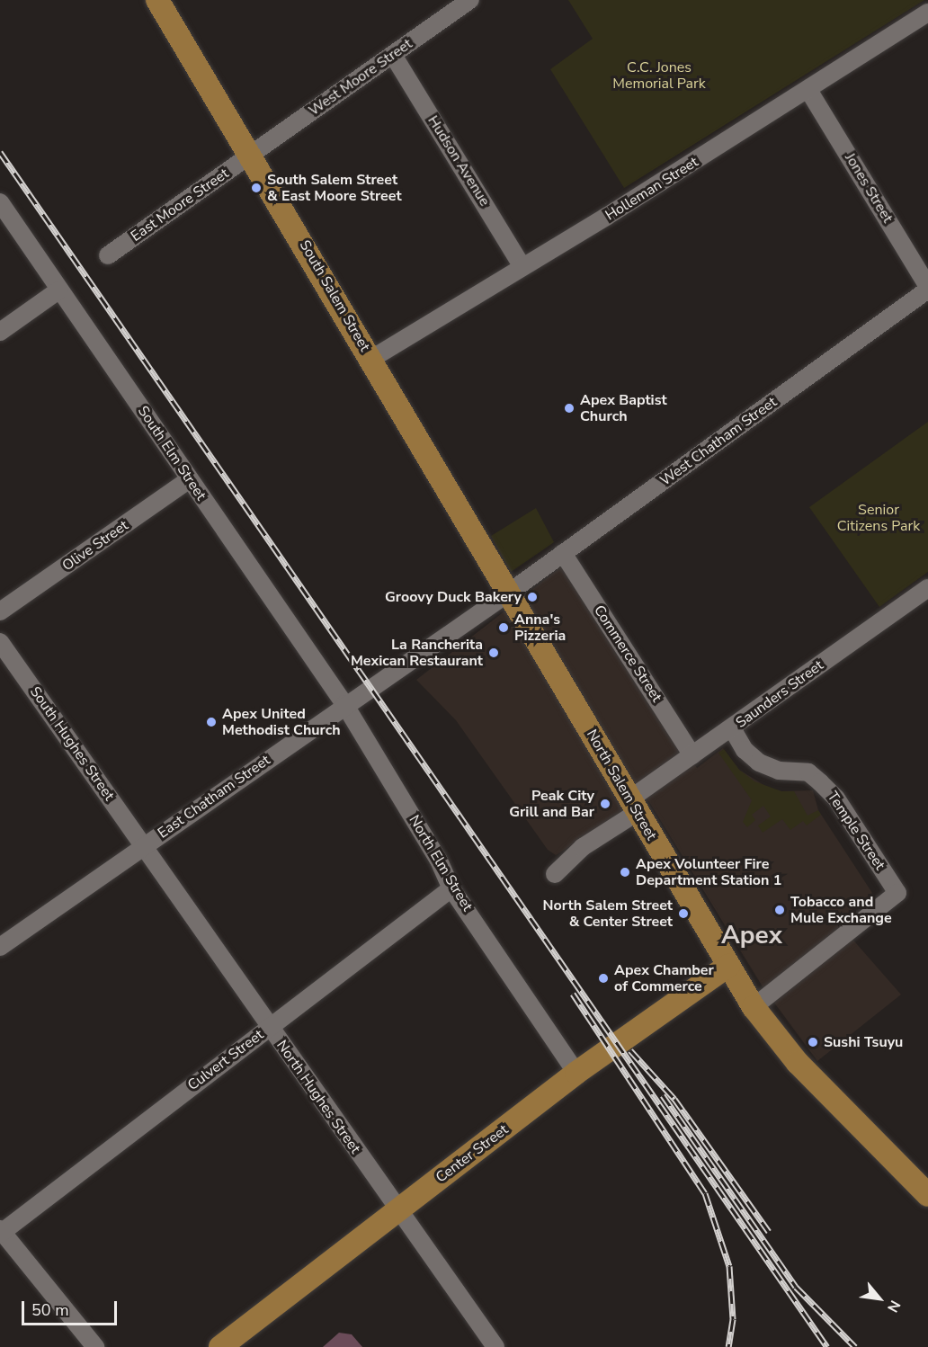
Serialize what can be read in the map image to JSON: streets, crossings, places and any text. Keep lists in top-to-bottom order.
{
  "streets": {
    "main road": ["South Salem Street", "North Salem Street", "Center Street"],
    "street": [
      "West Moore Street",
      "Hudson Avenue",
      "Jones Street",
      "Holleman Street",
      "East Moore Street",
      "West Chatham Street",
      "South Elm Street",
      "Olive Street",
      "Commerce Street",
      "Saunders Street",
      "South Hughes Street",
      "East Chatham Street",
      "Temple Street",
      "North Elm Street",
      "Culvert Street",
      "North Hughes Street"
    ]
  },
  "crossings": [
    ["West Moore Street", "Hudson Avenue"],
    ["West Moore Street", "East Moore Street"],
    ["West Moore Street", "South Salem Street"],
    ["Hudson Avenue", "Holleman Street"],
    ["Jones Street", "Holleman Street"],
    ["Jones Street", "West Chatham Street"],
    ["Holleman Street", "South Salem Street"],
    ["East Moore Street", "South Salem Street"],
    ["South Salem Street", "West Chatham Street"],
    ["South Salem Street", "North Salem Street"],
    ["South Salem Street", "East Chatham Street"],
    ["West Chatham Street", "Commerce Street"],
    ["West Chatham Street", "North Salem Street"],
    ["West Chatham Street", "East Chatham Street"],
    ["South Elm Street", "Olive Street"],
    ["South Elm Street", "East Chatham Street"],
    ["South Elm Street", "North Elm Street"],
    ["Commerce Street", "Saunders Street"],
    ["Saunders Street", "North Salem Street"],
    ["Saunders Street", "Temple Street"],
    ["South Hughes Street", "East Chatham Street"],
    ["South Hughes Street", "North Hughes Street"],
    ["North Salem Street", "East Chatham Street"],
    ["North Salem Street", "Temple Street"],
    ["North Salem Street", "Center Street"],
    ["East Chatham Street", "North Elm Street"],
    ["East Chatham Street", "North Hughes Street"],
    ["North Elm Street", "Culvert Street"],
    ["North Elm Street", "Center Street"],
    ["Culvert Street", "North Hughes Street"],
    ["North Hughes Street", "Center Street"]
  ],
  "districts": ["Apex"],
  "parks": ["C.C. Jones Memorial Park", "Senior Citizens Park"],
  "places": [
    "South Salem Street & East Moore Street",
    "Apex Baptist Church",
    "Groovy Duck Bakery",
    "Anna's Pizzeria",
    "La Rancherita Mexican Restaurant",
    "Apex United Methodist Church",
    "Peak City Grill and Bar",
    "Apex Volunteer Fire Department Station 1",
    "Tobacco and Mule Exchange",
    "North Salem Street & Center Street",
    "Apex Chamber of Commerce",
    "Sushi Tsuyu"
  ],
  "scale_bar": "50 m",
  "north": "bottom right"
}
